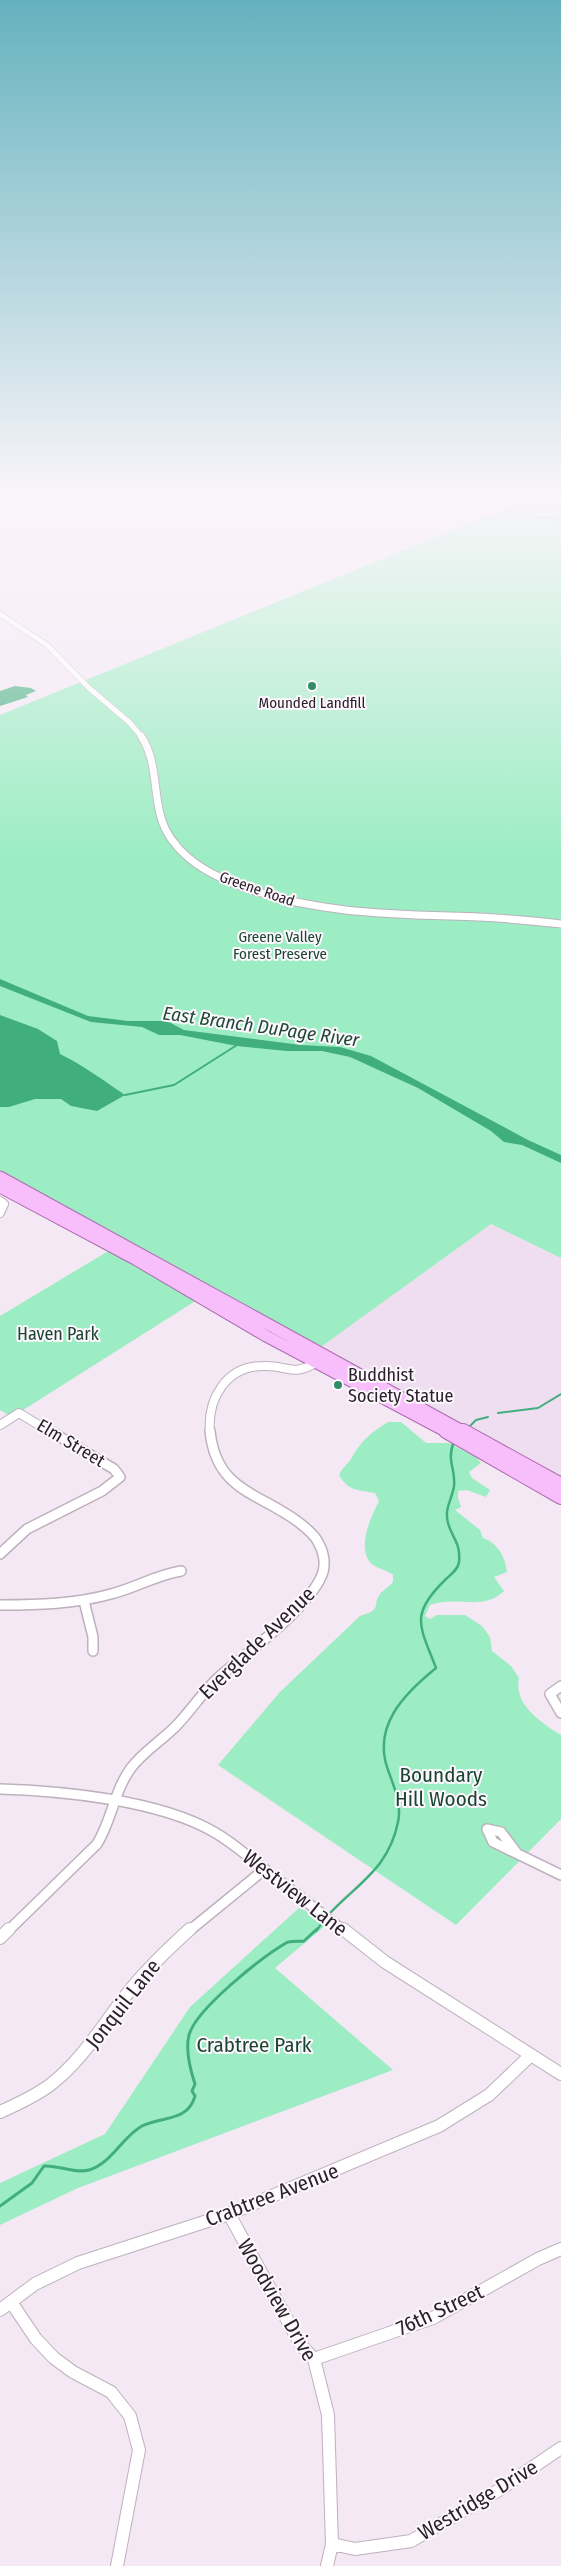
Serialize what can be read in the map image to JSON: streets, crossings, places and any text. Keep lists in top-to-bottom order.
{
  "streets": {
    "street": [
      "Greene Road",
      "Elm Street",
      "Everglade Avenue",
      "Westview Lane",
      "Jonquil Lane",
      "Crabtree Avenue",
      "Woodview Drive",
      "76th Street",
      "Westridge Drive"
    ]
  },
  "crossings": [
    ["Everglade Avenue", "Westview Lane"],
    ["Westview Lane", "Jonquil Lane"],
    ["Westview Lane", "Crabtree Avenue"],
    ["Crabtree Avenue", "Woodview Drive"],
    ["Woodview Drive", "76th Street"],
    ["Woodview Drive", "Westridge Drive"]
  ],
  "water": ["East Branch DuPage River"],
  "parks": [
    "Greene Valley Forest Preserve",
    "Haven Park",
    "Boundary Hill Woods",
    "Crabtree Park"
  ],
  "places": ["Mounded Landfill", "Buddhist Society Statue"]
}
